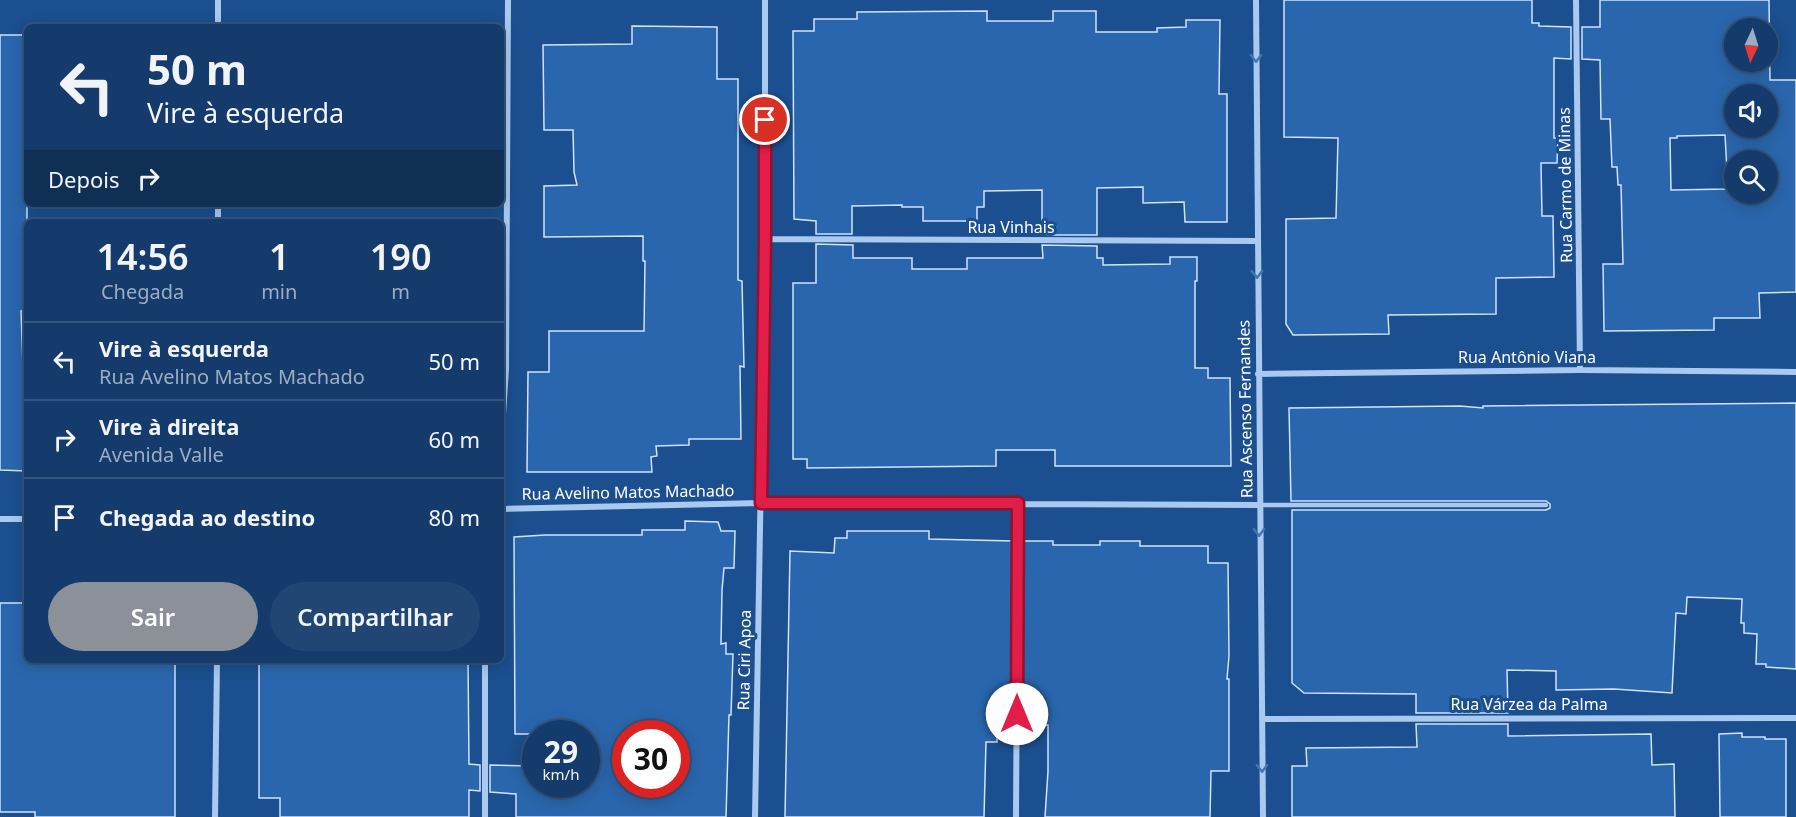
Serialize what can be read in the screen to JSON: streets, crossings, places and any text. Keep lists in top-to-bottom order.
{
  "streets": {
    "street": [
      "Rua Carmo de Minas",
      "Rua Vinhais",
      "Rua Antônio Viana",
      "Rua Ascenso Fernandes",
      "Rua Avelino Matos Machado",
      "Rua Ciri Apoa",
      "Rua Várzea da Palma"
    ]
  },
  "crossings": [
    ["Rua Carmo de Minas", "Rua Antônio Viana"],
    ["Rua Vinhais", "Rua Ascenso Fernandes"],
    ["Rua Vinhais", "Rua Ciri Apoa"],
    ["Rua Antônio Viana", "Rua Ascenso Fernandes"],
    ["Rua Ascenso Fernandes", "Rua Avelino Matos Machado"],
    ["Rua Ascenso Fernandes", "Rua Várzea da Palma"],
    ["Rua Avelino Matos Machado", "Rua Ciri Apoa"]
  ],
  "one_way": ["Rua Ascenso Fernandes"],
  "north": "bottom",
  "page": {
    "turn": ["50 m", "Vire à esquerda"],
    "then": "Depois",
    "eta": [
      "14:56",
      "Chegada",
      "1",
      "min",
      "190",
      "m"
    ],
    "list": [
      {
        "name": "Vire à esquerda",
        "note": "Rua Avelino Matos Machado",
        "value": "50 m"
      },
      {
        "name": "Vire à direita",
        "note": "Avenida Valle",
        "value": "60 m"
      },
      {
        "name": "Chegada ao destino",
        "value": "80 m"
      }
    ],
    "buttons": ["Sair", "Compartilhar"],
    "speed": "29 km/h",
    "limit": "30"
  }
}
